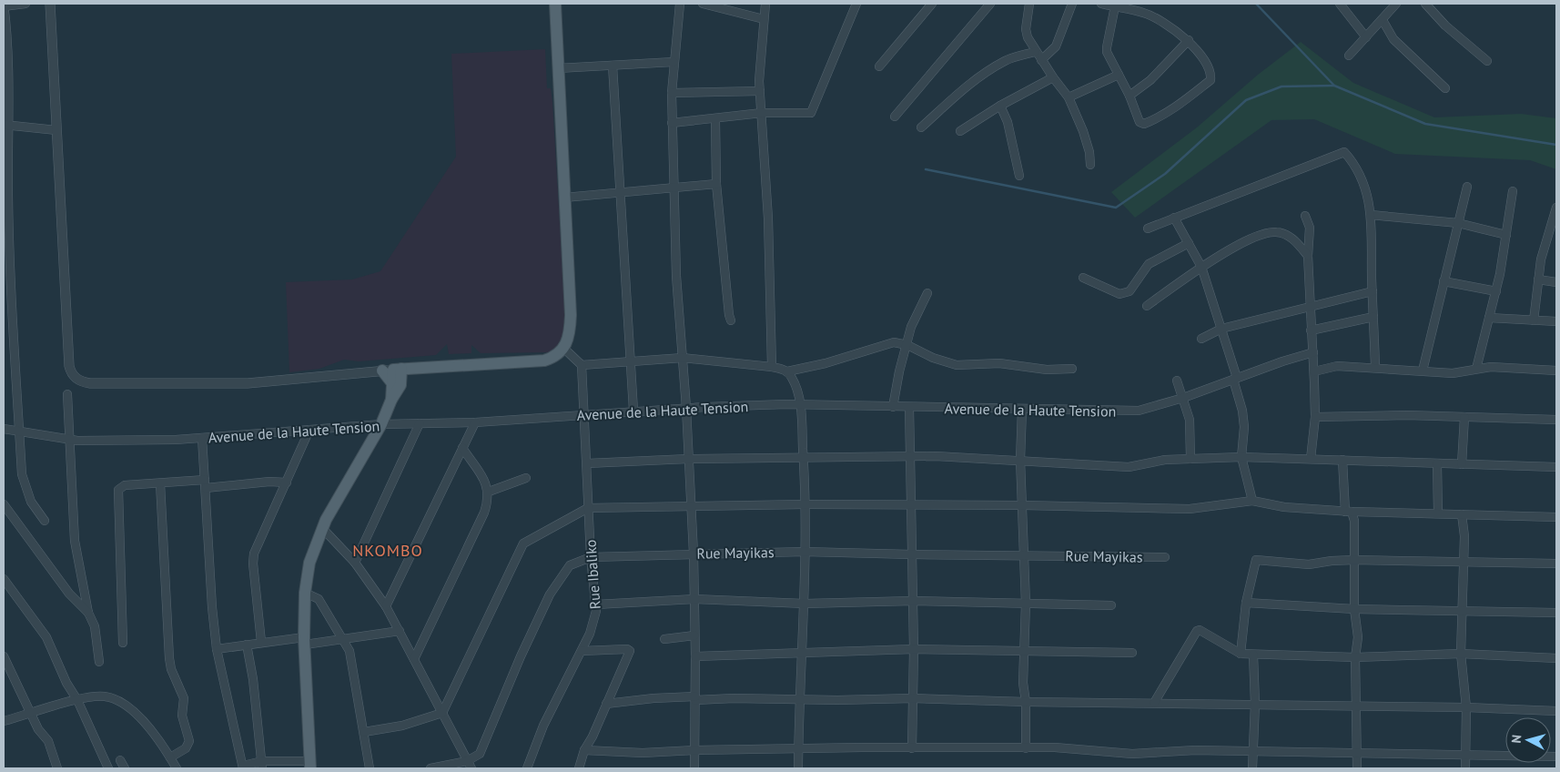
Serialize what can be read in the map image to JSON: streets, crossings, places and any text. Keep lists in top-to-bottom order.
{
  "streets": {
    "street": ["Avenue de la Haute Tension", "Rue Mayikas", "Rue Ibaliko"]
  },
  "crossings": [
    ["Avenue de la Haute Tension", "Rue Ibaliko"],
    ["Rue Mayikas", "Rue Ibaliko"]
  ],
  "districts": ["NKOMBO"],
  "north": "left"
}
